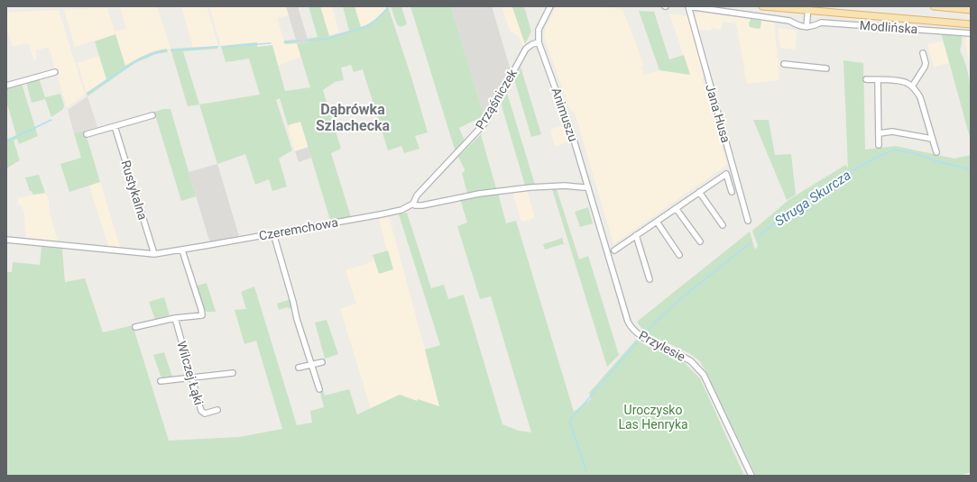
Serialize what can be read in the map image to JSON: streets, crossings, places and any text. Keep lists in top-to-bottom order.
{
  "streets": {
    "main road": ["Modlińska"],
    "street": [
      "Prząśniczek",
      "Jana Husa",
      "Animuszu",
      "Rustykalna",
      "Czeremchowa",
      "Przylesie",
      "Wilczej Łąki"
    ]
  },
  "crossings": [
    ["Prząśniczek", "Animuszu"],
    ["Prząśniczek", "Czeremchowa"],
    ["Animuszu", "Czeremchowa"],
    ["Animuszu", "Przylesie"],
    ["Rustykalna", "Czeremchowa"],
    ["Czeremchowa", "Przylesie"]
  ],
  "districts": ["Dąbrówka Szlachecka"],
  "water": ["Struga Skurcza"],
  "parks": ["Uroczysko Las Henryka"]
}
